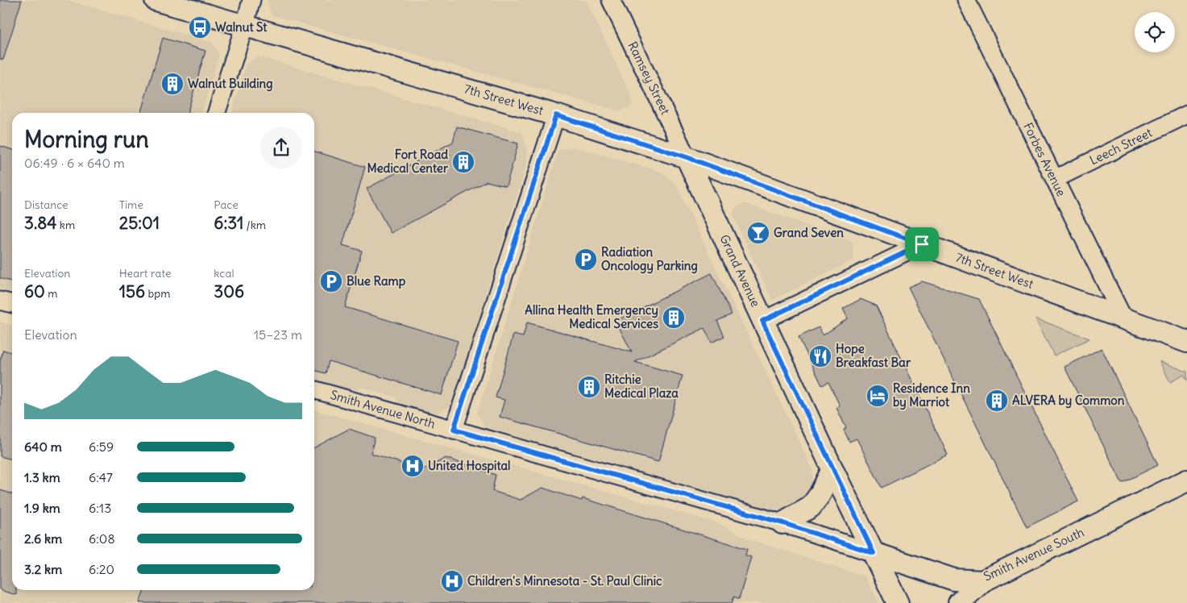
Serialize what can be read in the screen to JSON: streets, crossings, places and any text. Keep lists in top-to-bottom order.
{
  "streets": {
    "main road": ["7th Street West", "Grand Avenue", "Smith Avenue South"],
    "street": [
      "Ramsey Street",
      "Leech Street",
      "Forbes Avenue",
      "Smith Avenue North"
    ]
  },
  "crossings": [
    ["Ramsey Street", "7th Street West"],
    ["Ramsey Street", "Grand Avenue"],
    ["7th Street West", "Forbes Avenue"],
    ["7th Street West", "Grand Avenue"],
    ["Leech Street", "Forbes Avenue"],
    ["Grand Avenue", "Smith Avenue North"],
    ["Grand Avenue", "Smith Avenue South"],
    ["Smith Avenue North", "Smith Avenue South"]
  ],
  "places": {
    "bus stop": ["Walnut St"],
    "building": [
      "Walnut Building",
      "Fort Road Medical Center",
      "Allina Health Emergency Medical Services",
      "Ritchie Medical Plaza",
      "ALVERA by Common"
    ],
    "bar": ["Grand Seven"],
    "parking": ["Radiation Oncology Parking", "Blue Ramp"],
    "restaurant": ["Hope Breakfast Bar"],
    "hotel": ["Residence Inn by Marriot"],
    "hospital": ["United Hospital", "Children's Minnesota - St. Paul Clinic"]
  },
  "page": {
    "heading": ["Morning run", "06:49 · 6 × 640 m"],
    "stats": [
      ["Distance", "3.84 km"],
      ["Time", "25:01"],
      ["Pace", "6:31 /km"],
      ["Elevation", "60 m"],
      ["Heart rate", "156 bpm"],
      ["kcal", "306"]
    ],
    "chart": ["Elevation", "15–23 m"],
    "list": [
      {
        "name": "640 m",
        "note": "6:59"
      },
      {
        "name": "1.3 km",
        "note": "6:47"
      },
      {
        "name": "1.9 km",
        "note": "6:13"
      },
      {
        "name": "2.6 km",
        "note": "6:08"
      },
      {
        "name": "3.2 km",
        "note": "6:20"
      }
    ]
  }
}
